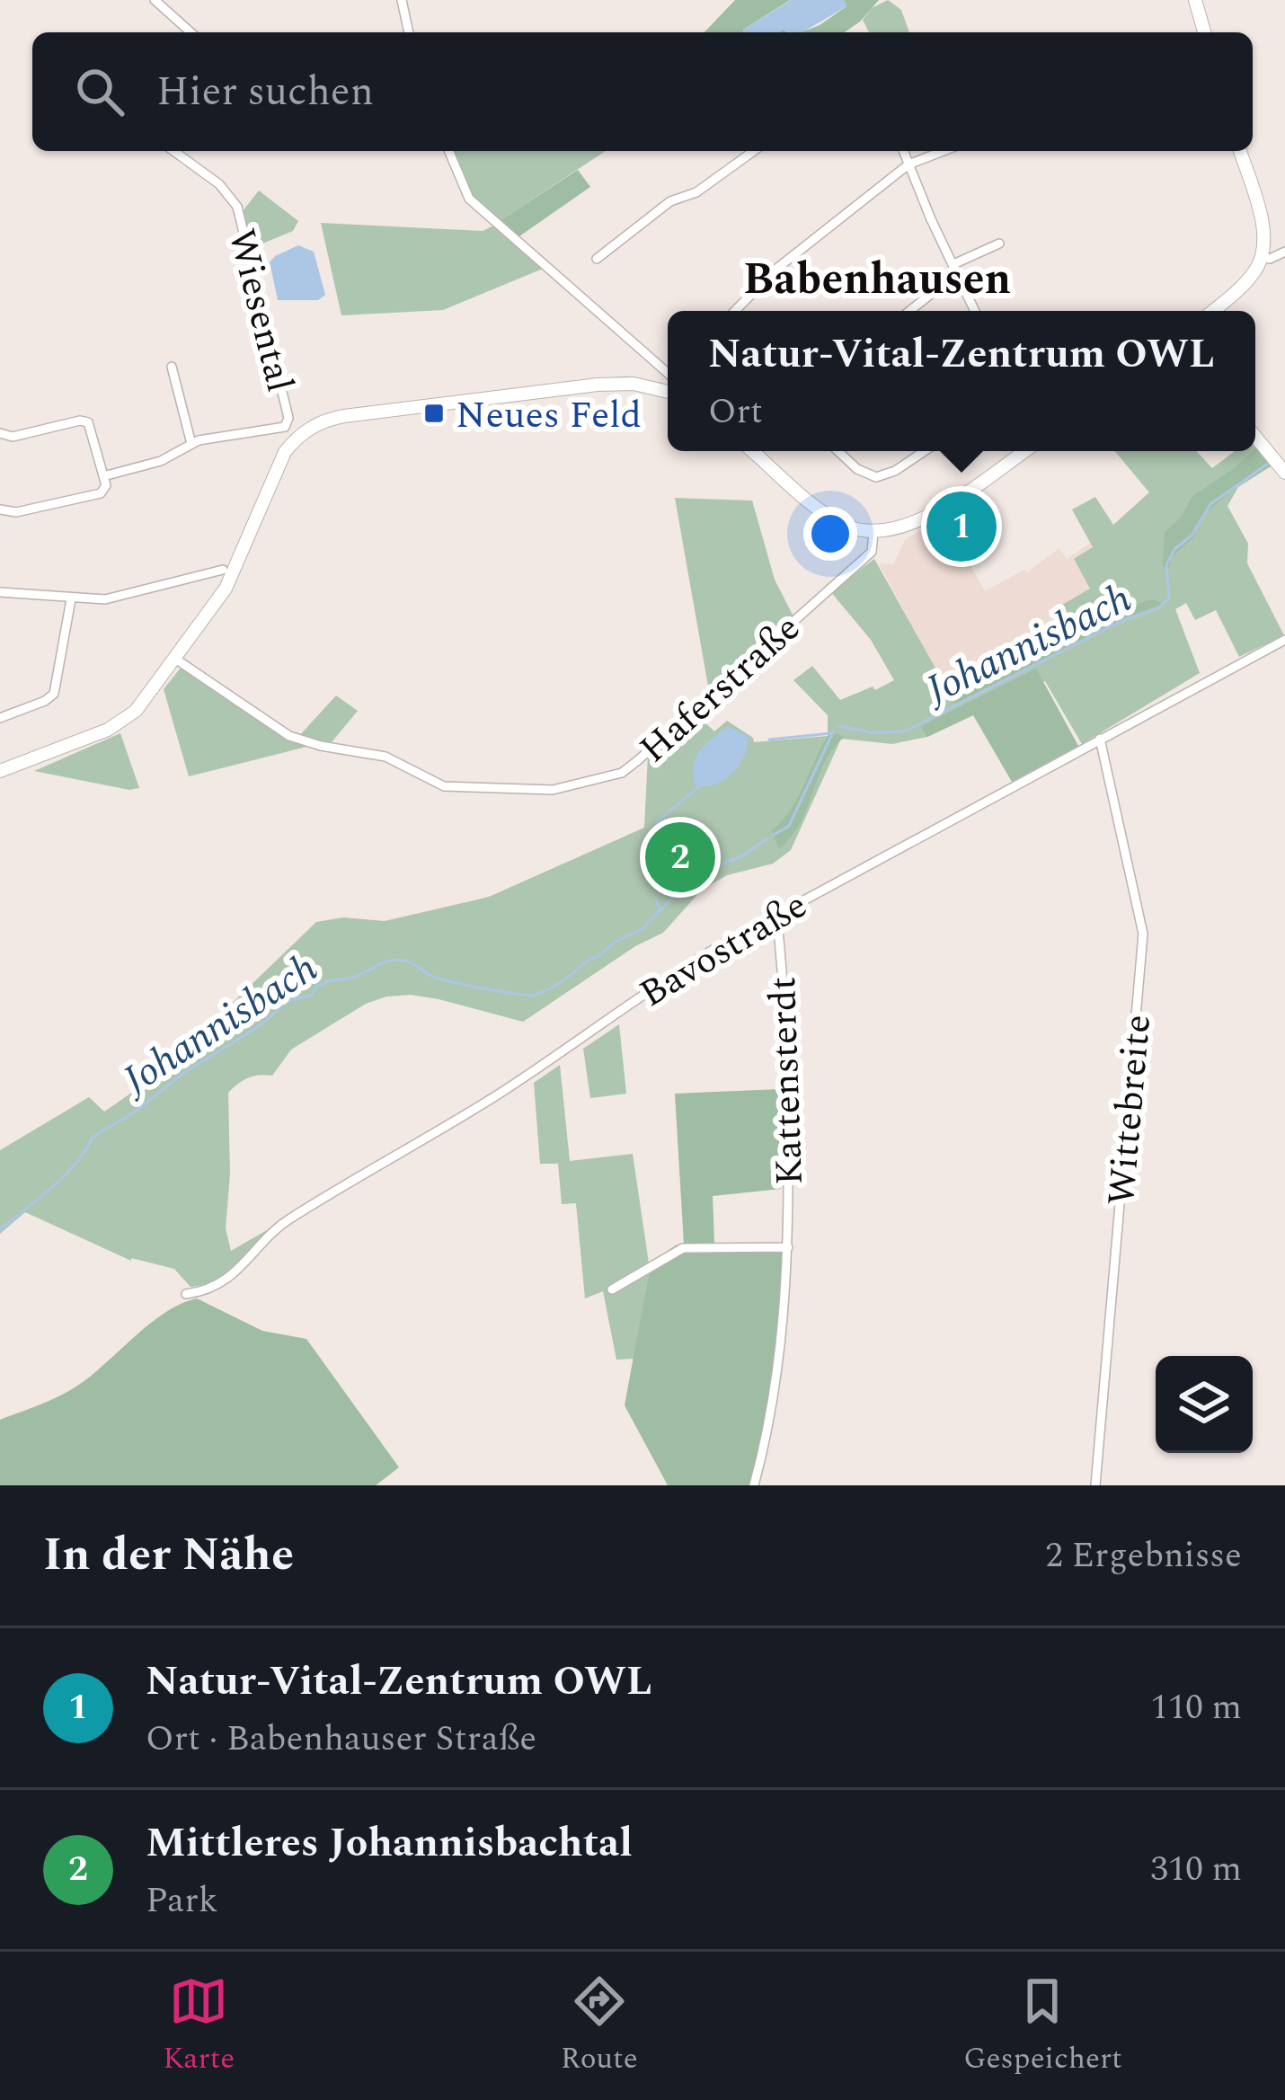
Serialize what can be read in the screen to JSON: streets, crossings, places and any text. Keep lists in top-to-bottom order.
{
  "streets": {
    "street": [
      "Wiesental",
      "Haferstraße",
      "Bavostraße",
      "Kattensterdt",
      "Wittebreite"
    ]
  },
  "crossings": [
    ["Bavostraße", "Kattensterdt"],
    ["Bavostraße", "Wittebreite"]
  ],
  "districts": ["Babenhausen"],
  "water": ["Johannisbach"],
  "places": {
    "transit": ["Neues Feld"]
  },
  "page": {
    "search": "Hier suchen",
    "popup": ["Natur-Vital-Zentrum OWL", "Ort"],
    "pins": ["1", "2"],
    "heading": ["In der Nähe", "2 Ergebnisse"],
    "list": [
      {
        "mark": "1",
        "name": "Natur-Vital-Zentrum OWL",
        "note": "Ort · Babenhauser Straße",
        "value": "110 m"
      },
      {
        "mark": "2",
        "name": "Mittleres Johannisbachtal",
        "note": "Park",
        "value": "310 m"
      }
    ],
    "nav": ["Karte", "Route", "Gespeichert"]
  }
}
